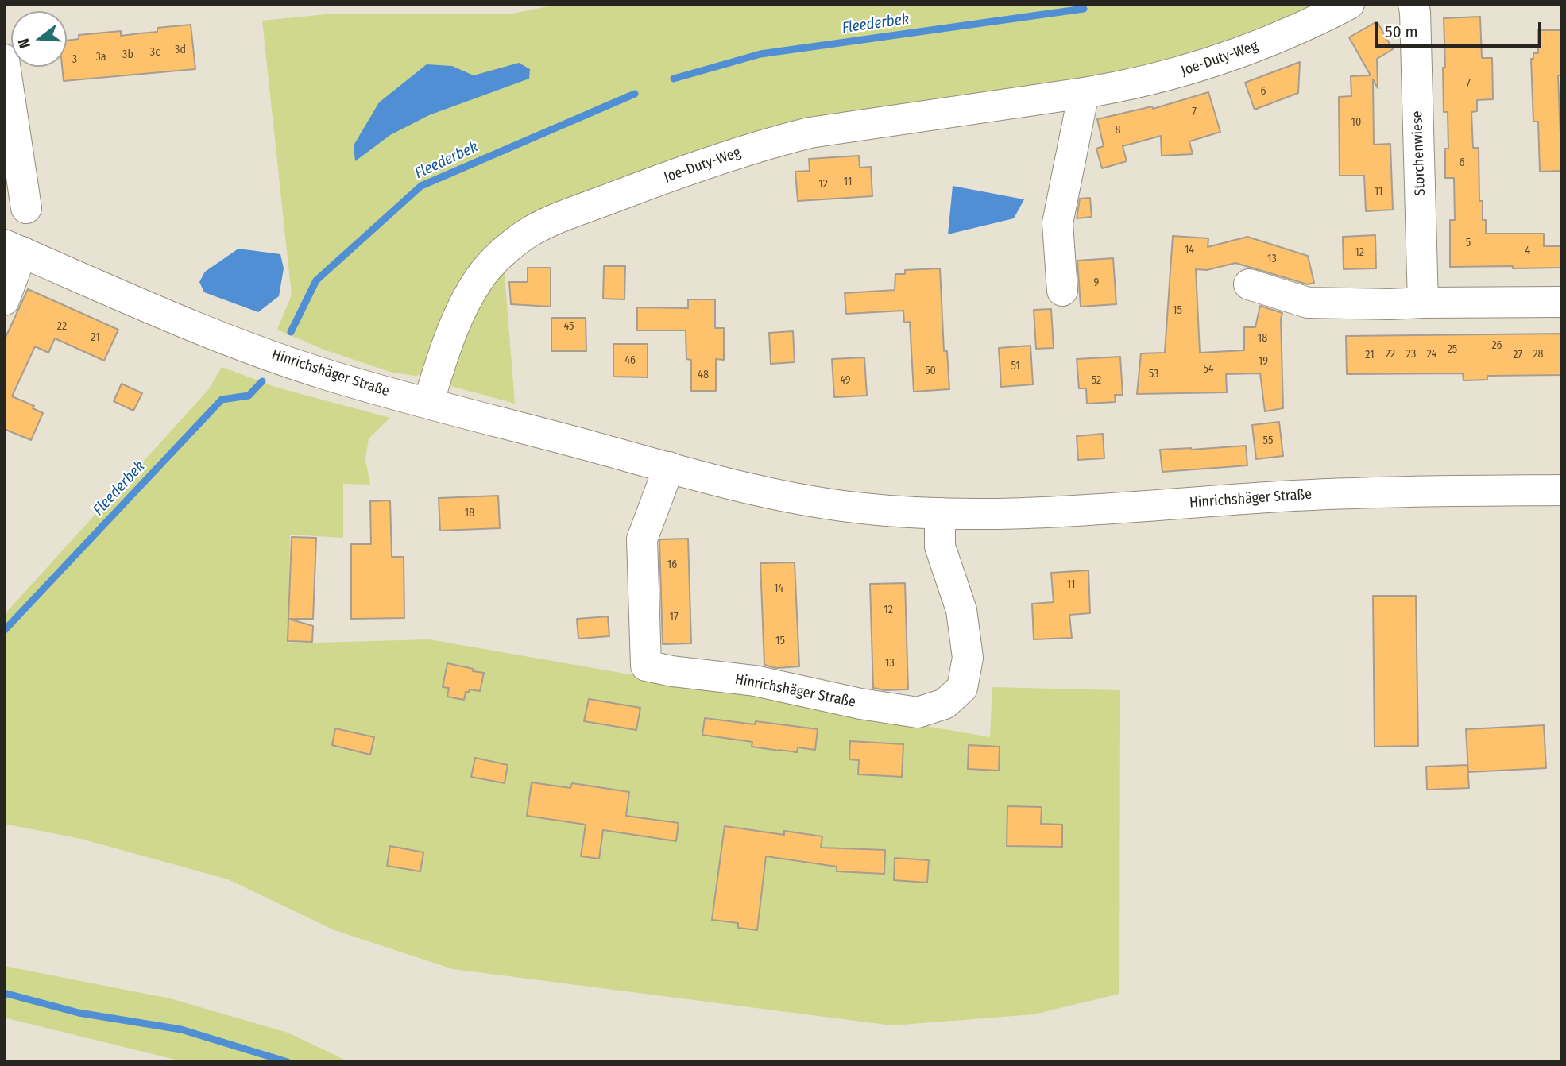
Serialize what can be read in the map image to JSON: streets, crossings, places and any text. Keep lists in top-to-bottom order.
{
  "streets": {
    "street": ["Joe-Duty-Weg", "Storchenwiese", "Hinrichshäger Straße"]
  },
  "crossings": [
    ["Joe-Duty-Weg", "Hinrichshäger Straße"]
  ],
  "water": ["Fleederbek"],
  "house_numbers": [
    "3d",
    "3c",
    "3b",
    "3a",
    "3",
    "7",
    "6",
    "7",
    "10",
    "8",
    "6",
    "11",
    "12",
    "11",
    "5",
    "14",
    "4",
    "12",
    "13",
    "9",
    "15",
    "22",
    "45",
    "21",
    "18",
    "26",
    "25",
    "22",
    "23",
    "24",
    "28",
    "21",
    "27",
    "46",
    "19",
    "51",
    "54",
    "50",
    "53",
    "48",
    "49",
    "52",
    "55",
    "18",
    "16",
    "11",
    "14",
    "12",
    "17",
    "15",
    "13"
  ],
  "scale_bar": "50 m",
  "north": "left"
}
